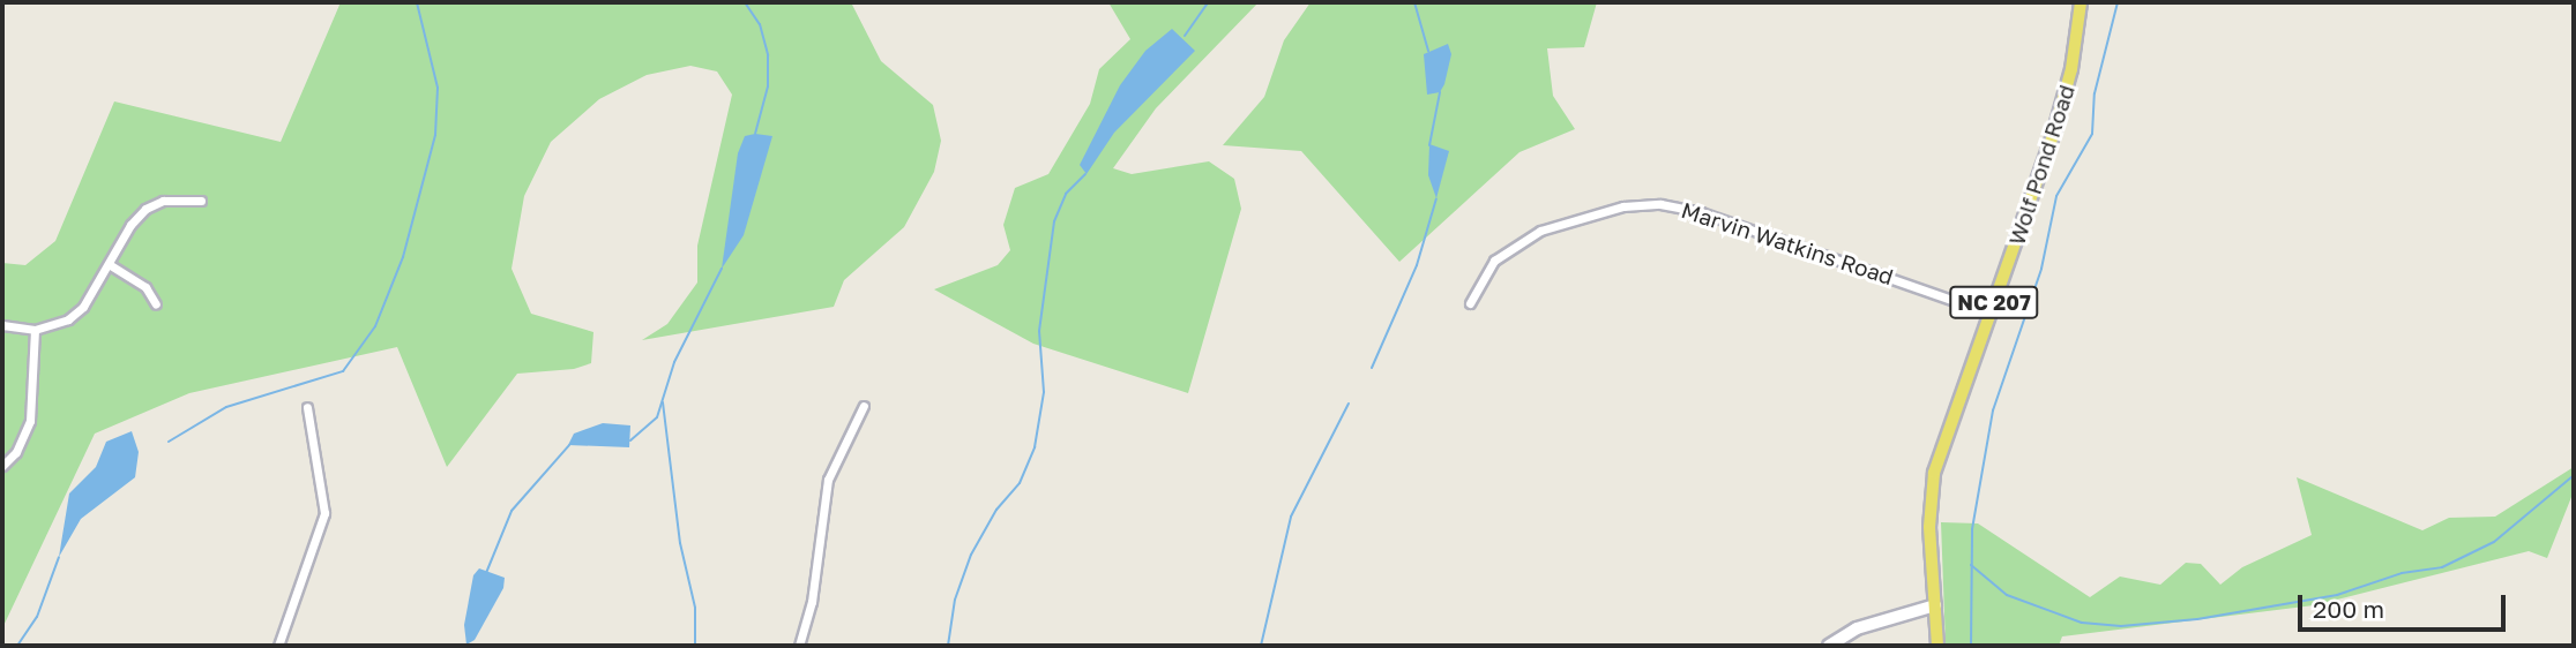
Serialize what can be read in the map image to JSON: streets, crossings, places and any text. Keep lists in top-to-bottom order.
{
  "streets": {
    "main road": ["Wolf Pond Road", "NC 207"],
    "street": ["Marvin Watkins Road"]
  },
  "crossings": [
    ["Wolf Pond Road", "Marvin Watkins Road"],
    ["Wolf Pond Road", "NC 207"]
  ],
  "scale_bar": "200 m"
}
